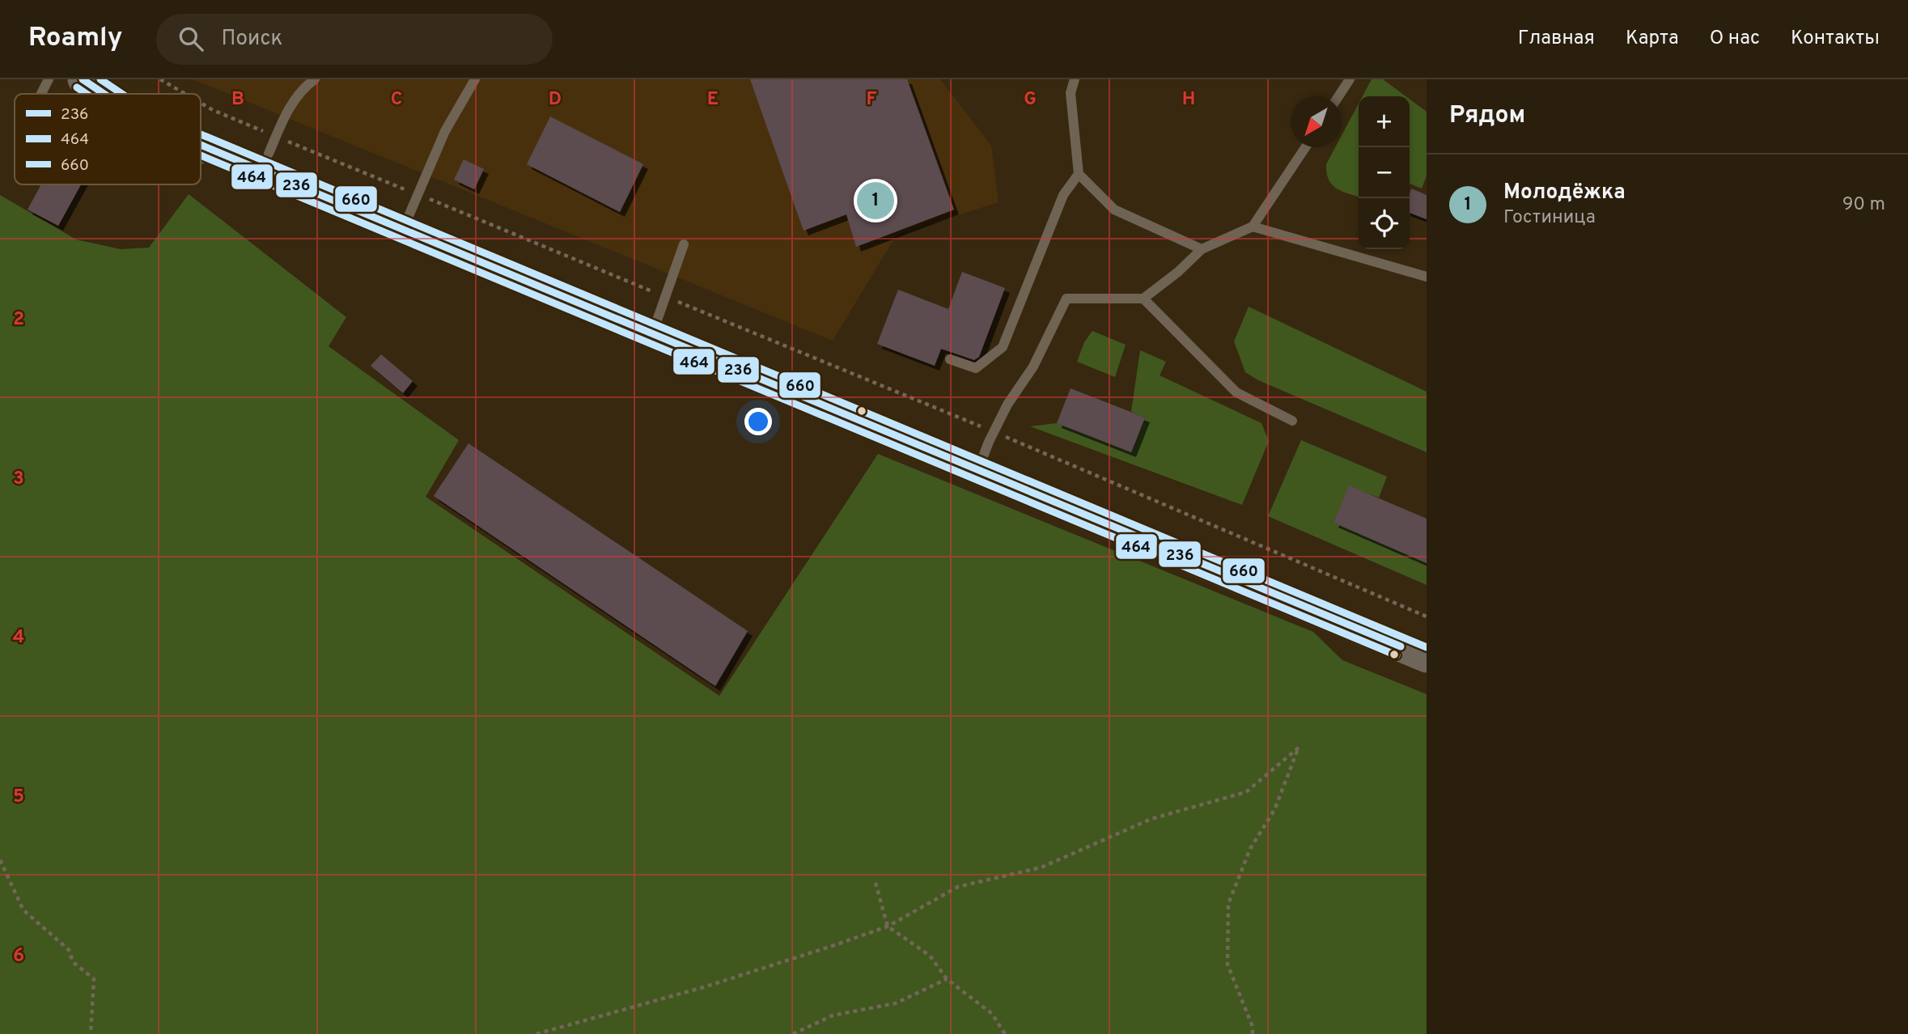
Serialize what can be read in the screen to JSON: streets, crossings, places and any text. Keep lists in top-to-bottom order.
{
  "lines": ["transit line 236", "transit line 660", "transit line 464"],
  "legend": ["236", "464", "660"],
  "north": "bottom left",
  "page": {
    "header": "Roamly",
    "search": "Поиск",
    "nav": [
      "Главная",
      "Карта",
      "О нас",
      "Контакты"
    ],
    "heading": "Рядом",
    "map_buttons": ["+", "−"],
    "list": [
      {
        "mark": "1",
        "name": "Молодёжка",
        "note": "Гостиница",
        "value": "90 m"
      }
    ],
    "pins": "1"
  },
  "grid": {
    "columns": [
      "B",
      "C",
      "D",
      "E",
      "F",
      "G",
      "H"
    ],
    "rows": [
      "2",
      "3",
      "4",
      "5",
      "6"
    ]
  }
}
